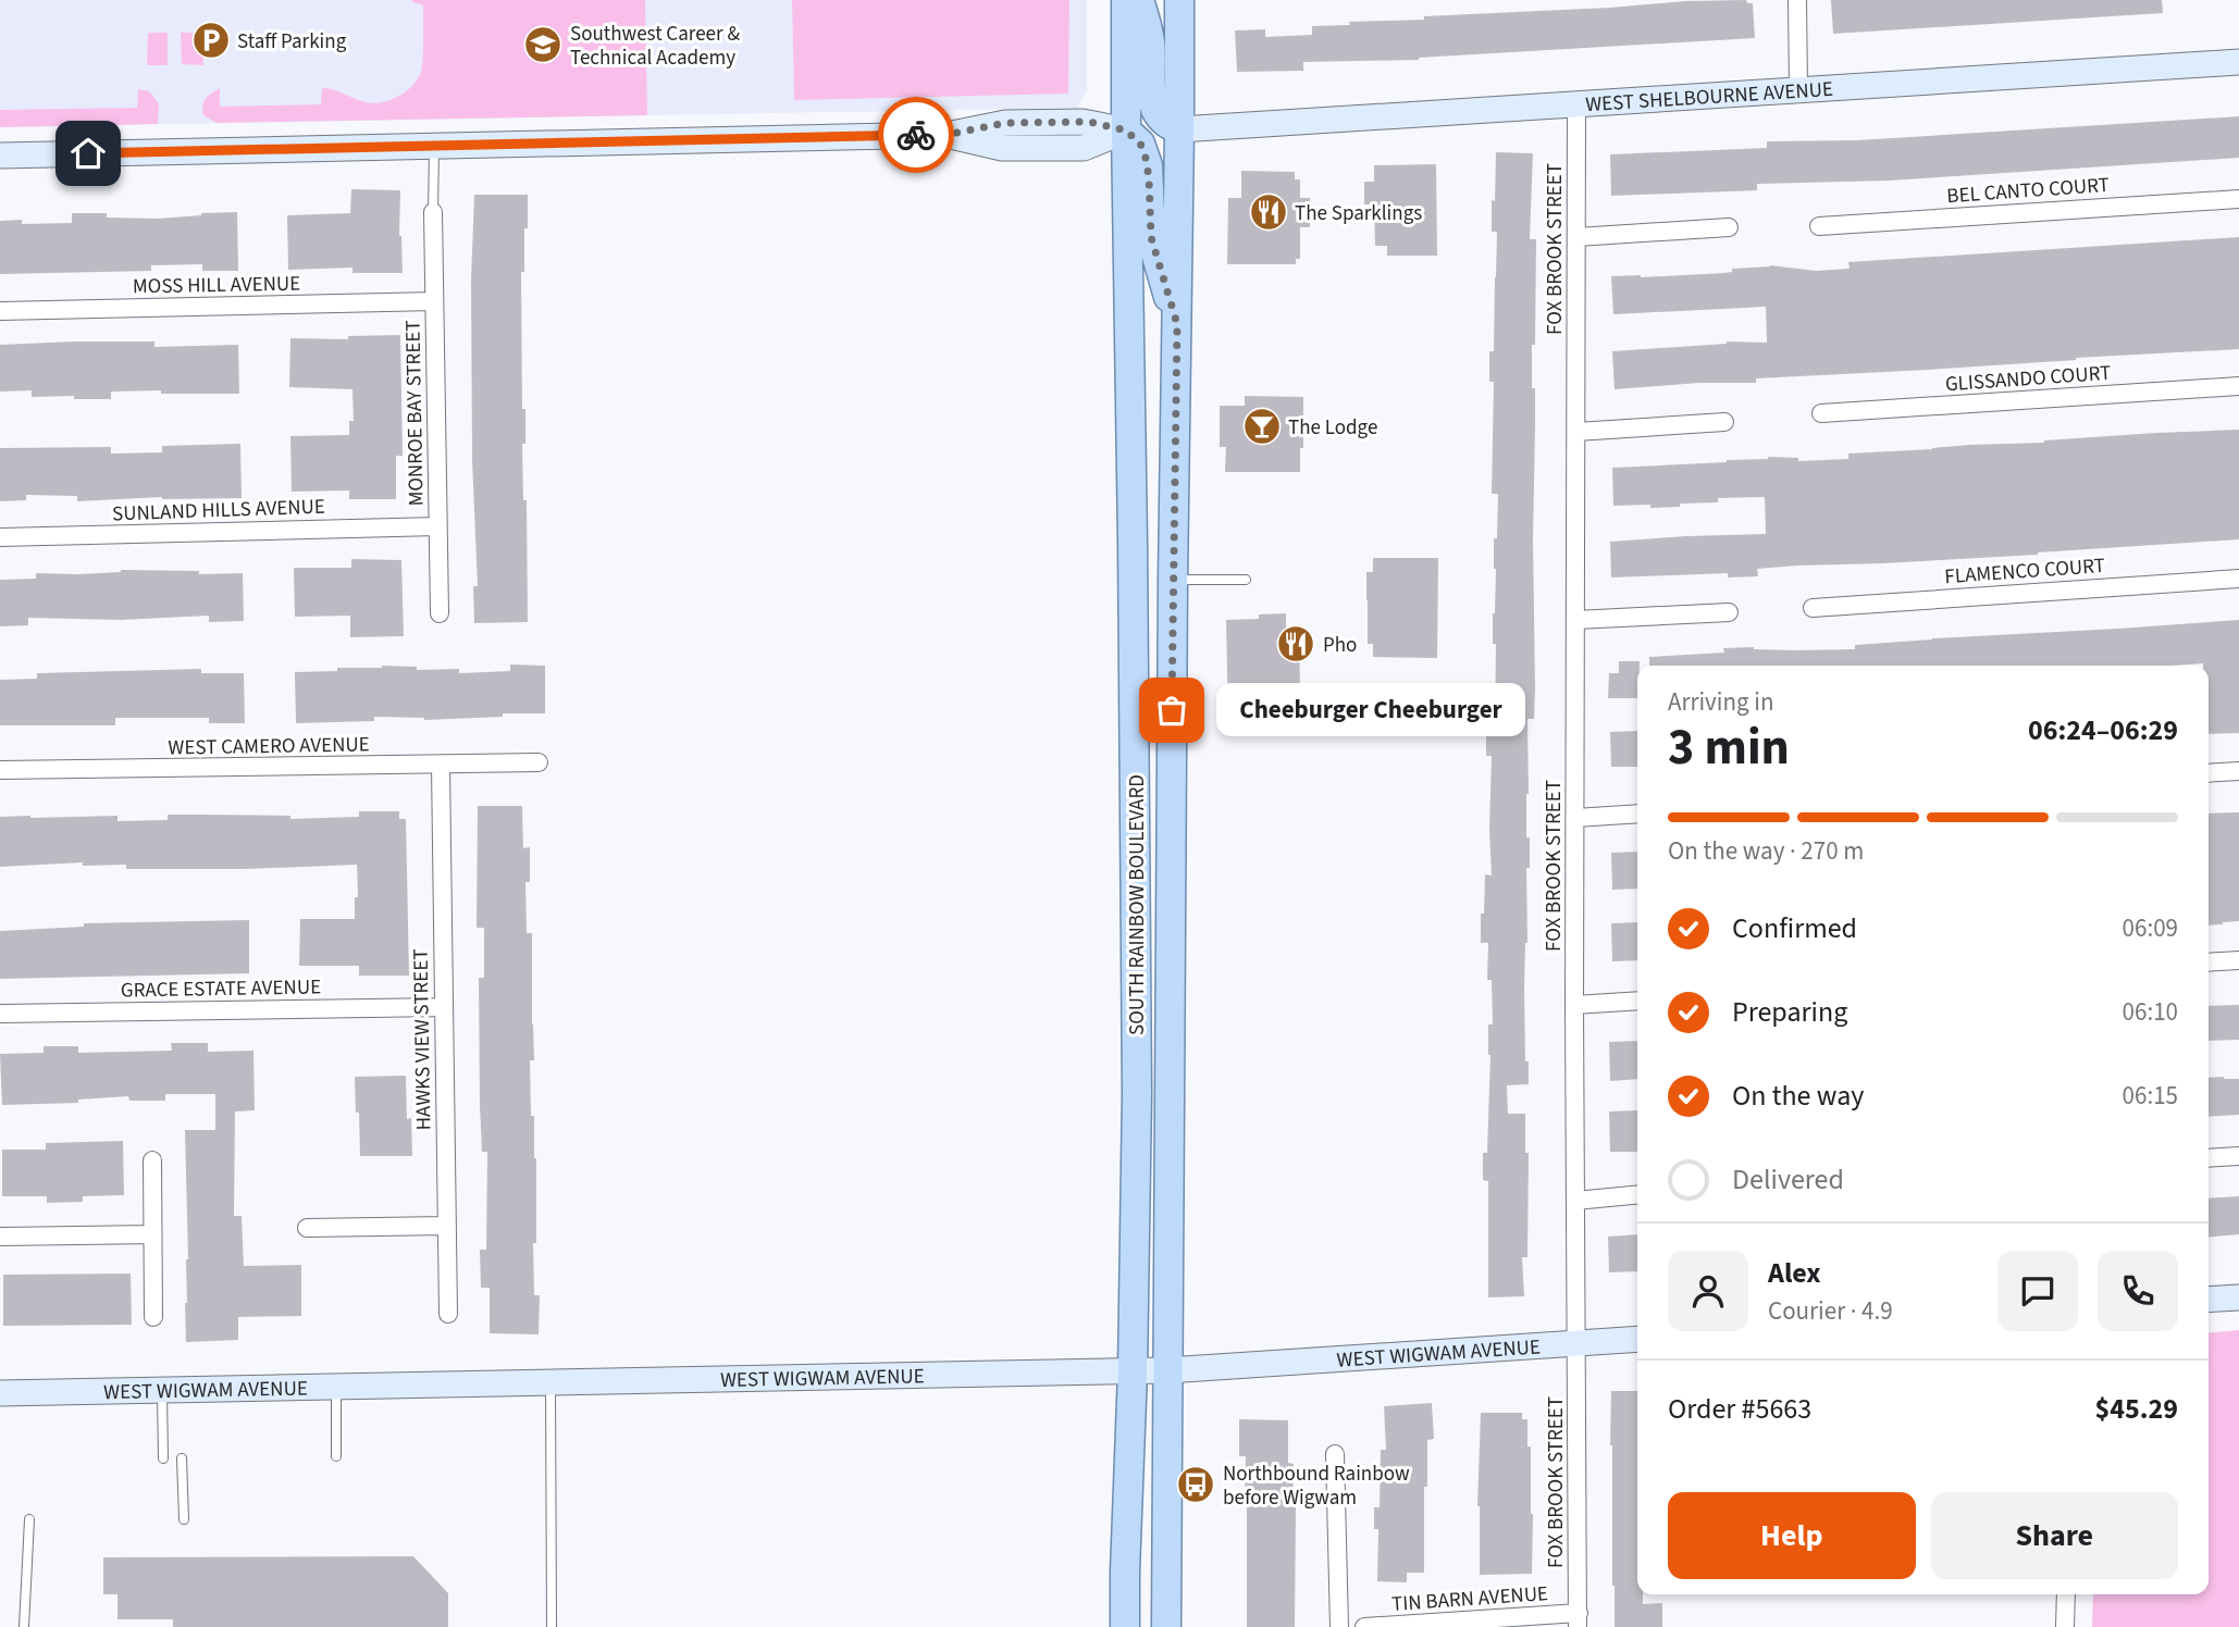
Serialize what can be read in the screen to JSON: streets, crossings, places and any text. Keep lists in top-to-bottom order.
{
  "streets": {
    "main road": ["SOUTH RAINBOW BOULEVARD"],
    "street": [
      "WEST SHELBOURNE AVENUE",
      "BEL CANTO COURT",
      "FOX BROOK STREET",
      "MOSS HILL AVENUE",
      "GLISSANDO COURT",
      "MONROE BAY STREET",
      "SUNLAND HILLS AVENUE",
      "FLAMENCO COURT",
      "WEST CAMERO AVENUE",
      "GRACE ESTATE AVENUE",
      "HAWKS VIEW STREET",
      "WEST WIGWAM AVENUE",
      "TIN BARN AVENUE"
    ]
  },
  "crossings": [
    ["WEST SHELBOURNE AVENUE", "FOX BROOK STREET"],
    ["WEST SHELBOURNE AVENUE", "SOUTH RAINBOW BOULEVARD"],
    ["FOX BROOK STREET", "WEST WIGWAM AVENUE"],
    ["FOX BROOK STREET", "TIN BARN AVENUE"],
    ["MOSS HILL AVENUE", "MONROE BAY STREET"],
    ["MONROE BAY STREET", "SUNLAND HILLS AVENUE"],
    ["WEST CAMERO AVENUE", "HAWKS VIEW STREET"],
    ["SOUTH RAINBOW BOULEVARD", "WEST WIGWAM AVENUE"],
    ["GRACE ESTATE AVENUE", "HAWKS VIEW STREET"]
  ],
  "places": {
    "parking": ["Staff Parking"],
    "school or university": ["Southwest Career & Technical Academy"],
    "restaurant": ["The Sparklings", "Pho"],
    "bar": ["The Lodge"],
    "other": ["Cheeburger Cheeburger"],
    "bus stop": ["Northbound Rainbow before Wigwam"]
  },
  "page": {
    "heading": ["3 min", "Arriving in", "06:24–06:29"],
    "panel": [
      "Alex",
      "Courier · 4.9",
      "Order #5663",
      "$45.29"
    ],
    "bubble": "Cheeburger Cheeburger",
    "bar": "On the way · 270 m",
    "list": [
      ["Confirmed", "06:09"],
      ["Preparing", "06:10"],
      ["On the way", "06:15"],
      "Delivered"
    ],
    "buttons": ["Help", "Share"]
  }
}
